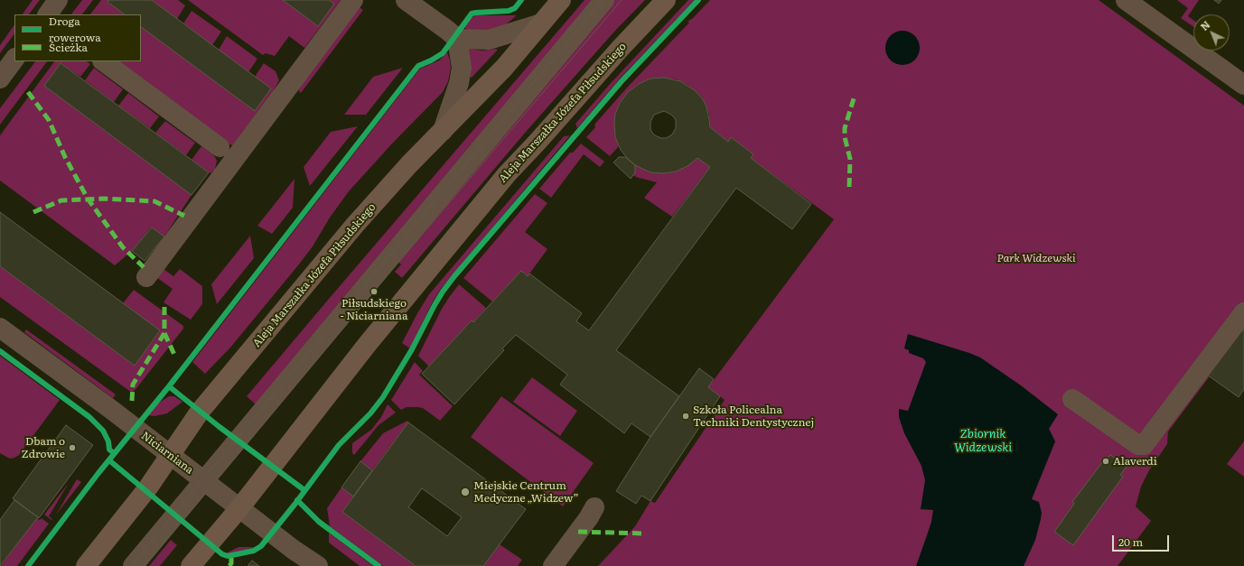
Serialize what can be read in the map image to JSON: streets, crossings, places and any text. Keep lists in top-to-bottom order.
{
  "streets": {
    "main road": ["Aleja Marszałka Józefa Piłsudskiego"],
    "street": ["Niciarniana"]
  },
  "crossings": [
    ["Aleja Marszałka Józefa Piłsudskiego", "Niciarniana"]
  ],
  "water": ["Zbiornik Widzewski"],
  "parks": ["Park Widzewski"],
  "places": [
    "Piłsudskiego - Niciarniana",
    "Szkoła Policealna Techniki Dentystycznej",
    "Dbam o Zdrowie",
    "Alaverdi",
    "Miejskie Centrum Medyczne „Widzew”"
  ],
  "legend": ["Droga rowerowa", "Ścieżka"],
  "scale_bar": "20 m",
  "north": "top left"
}
